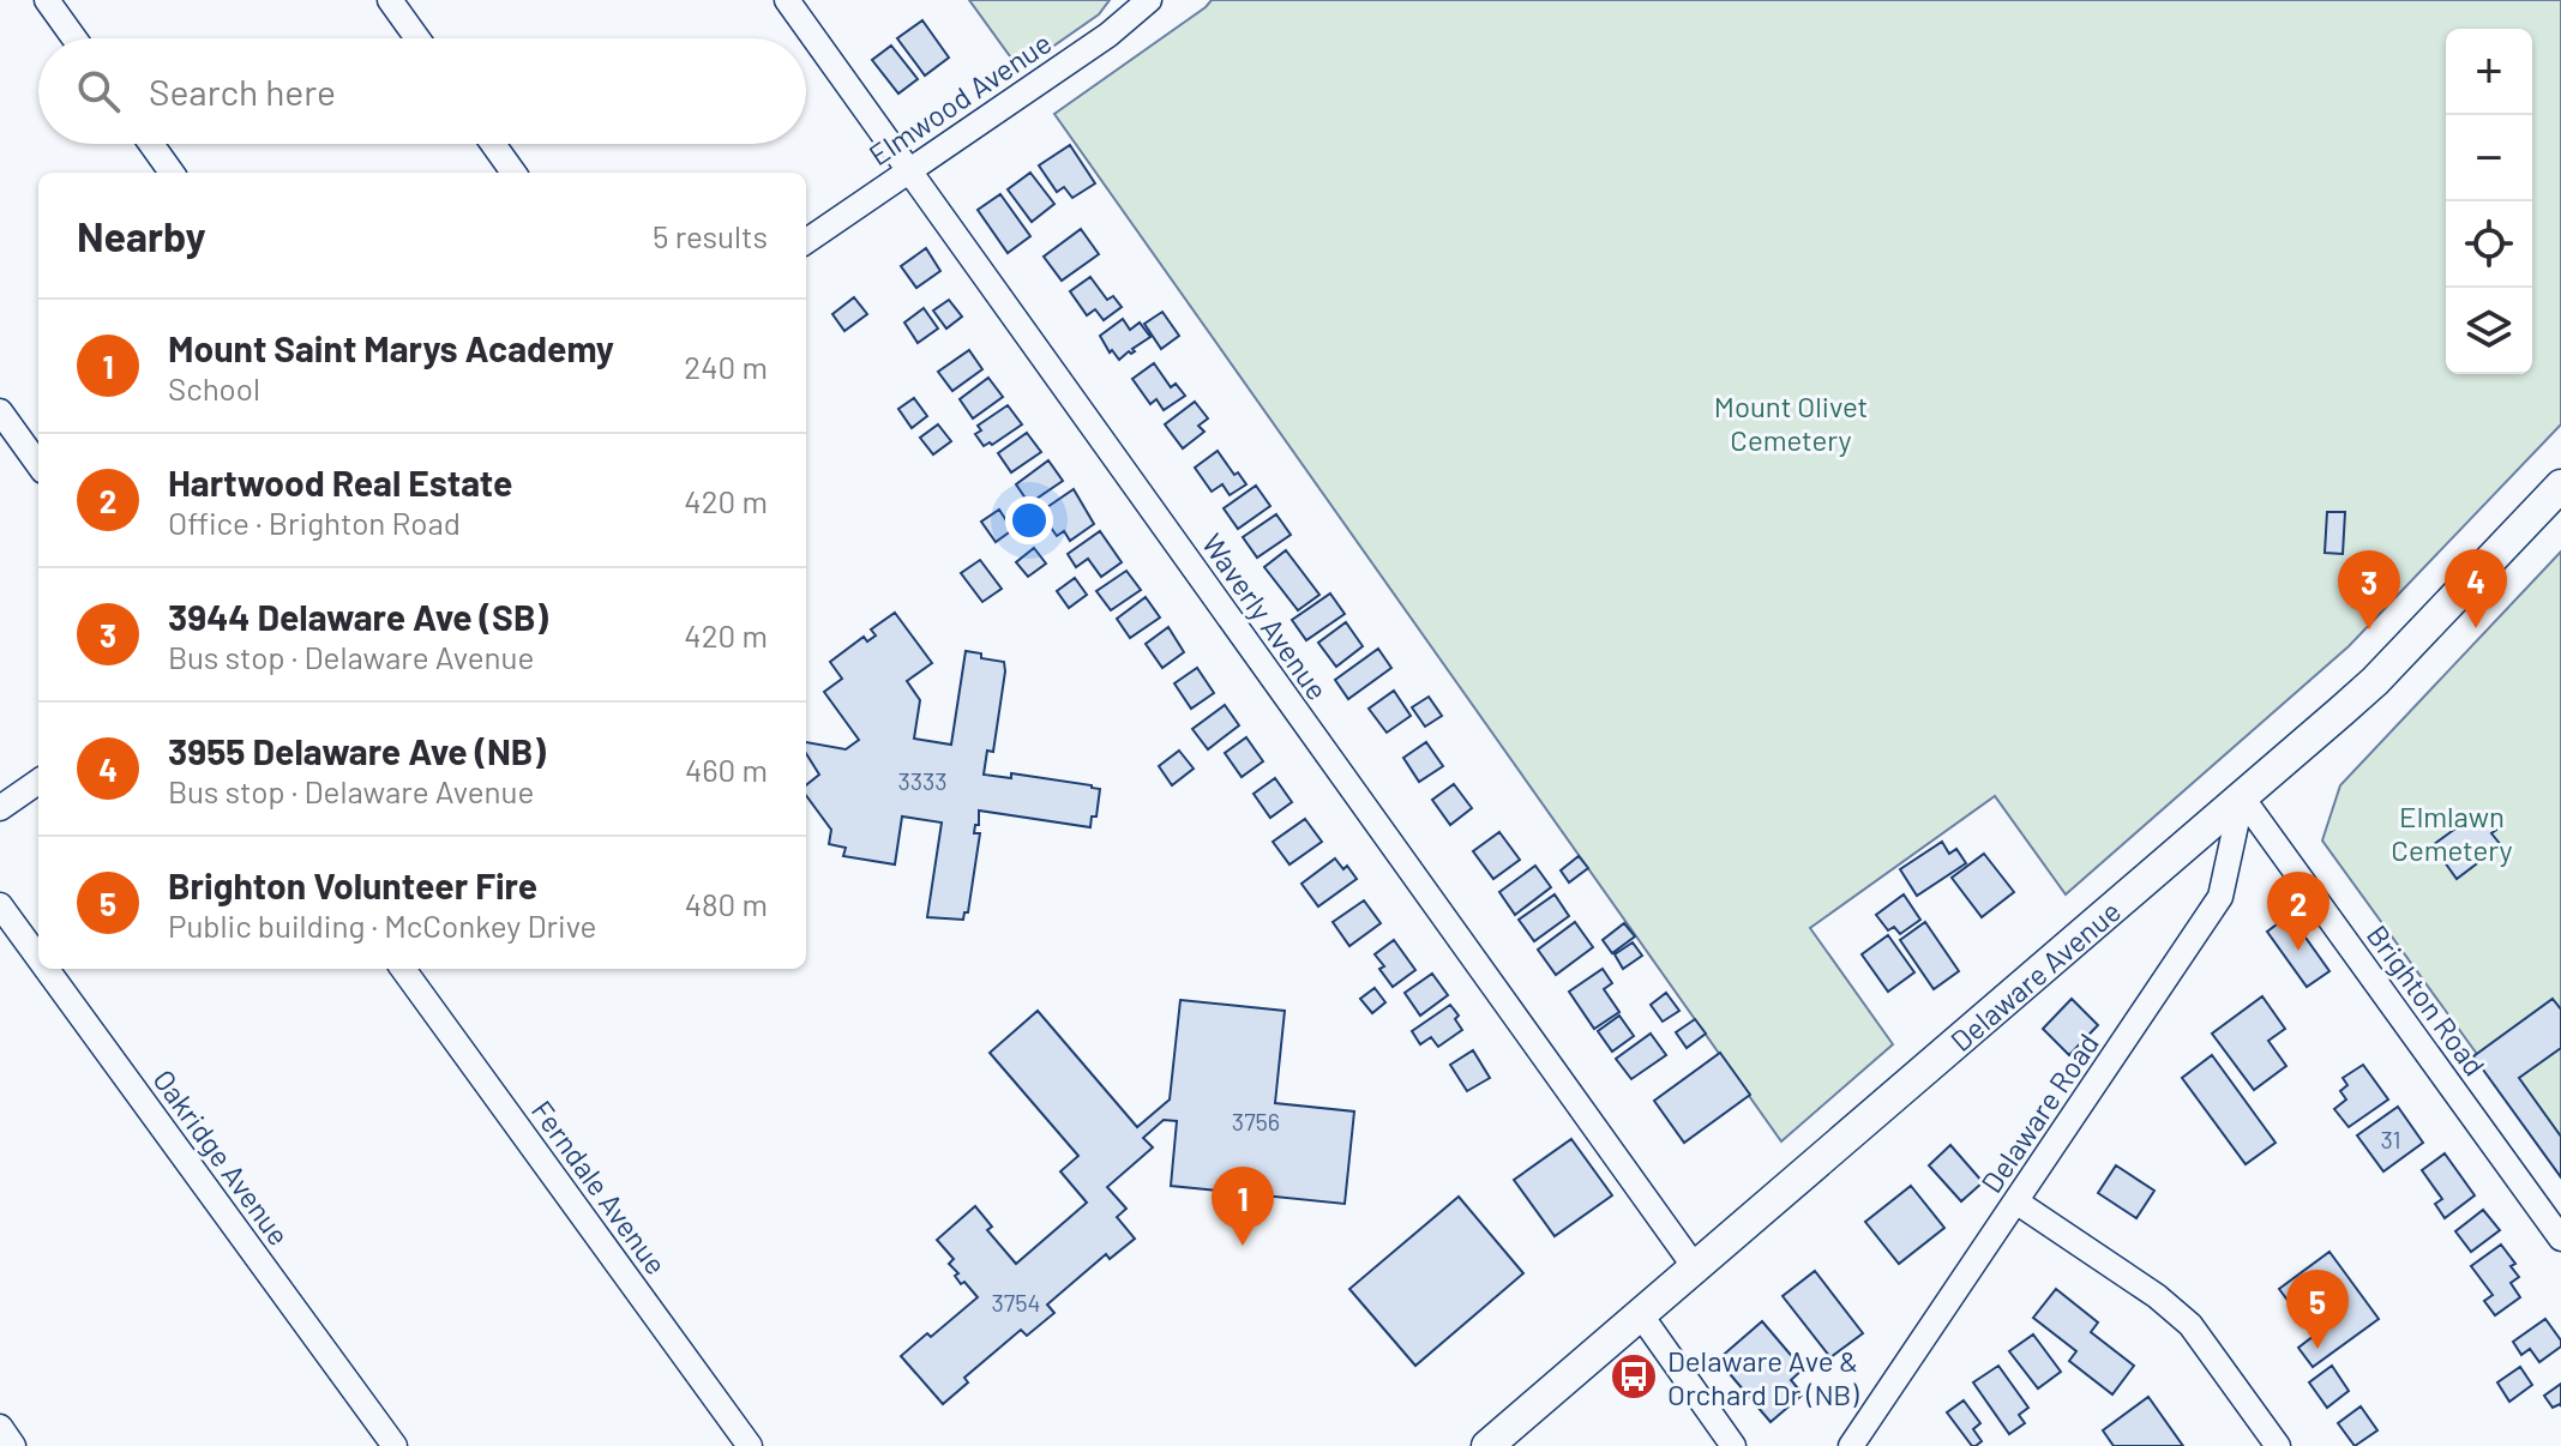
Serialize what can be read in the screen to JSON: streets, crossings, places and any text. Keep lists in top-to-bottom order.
{
  "streets": {
    "main road": ["Delaware Avenue"],
    "street": [
      "Elmwood Avenue",
      "Waverly Avenue",
      "Brighton Road",
      "Delaware Road",
      "Oakridge Avenue",
      "Ferndale Avenue"
    ]
  },
  "crossings": [
    ["Elmwood Avenue", "Waverly Avenue"],
    ["Waverly Avenue", "Delaware Avenue"],
    ["Delaware Avenue", "Brighton Road"],
    ["Delaware Avenue", "Delaware Road"],
    ["Brighton Road", "Delaware Road"]
  ],
  "parks": ["Mount Olivet Cemetery", "Elmlawn Cemetery"],
  "places": {
    "bus stop": ["Delaware Ave & Orchard Dr (NB)"]
  },
  "house_numbers": [
    "3333",
    "3756",
    "31",
    "3754"
  ],
  "page": {
    "map_buttons": ["+", "−"],
    "search": "Search here",
    "heading": ["Nearby", "5 results"],
    "list": [
      {
        "mark": "1",
        "name": "Mount Saint Marys Academy",
        "note": "School",
        "value": "240 m"
      },
      {
        "mark": "2",
        "name": "Hartwood Real Estate",
        "note": "Office · Brighton Road",
        "value": "420 m"
      },
      {
        "mark": "3",
        "name": "3944 Delaware Ave (SB)",
        "note": "Bus stop · Delaware Avenue",
        "value": "420 m"
      },
      {
        "mark": "4",
        "name": "3955 Delaware Ave (NB)",
        "note": "Bus stop · Delaware Avenue",
        "value": "460 m"
      },
      {
        "mark": "5",
        "name": "Brighton Volunteer Fire",
        "note": "Public building · McConkey Drive",
        "value": "480 m"
      }
    ],
    "pins": [
      "4",
      "3",
      "2",
      "1",
      "5"
    ]
  }
}
